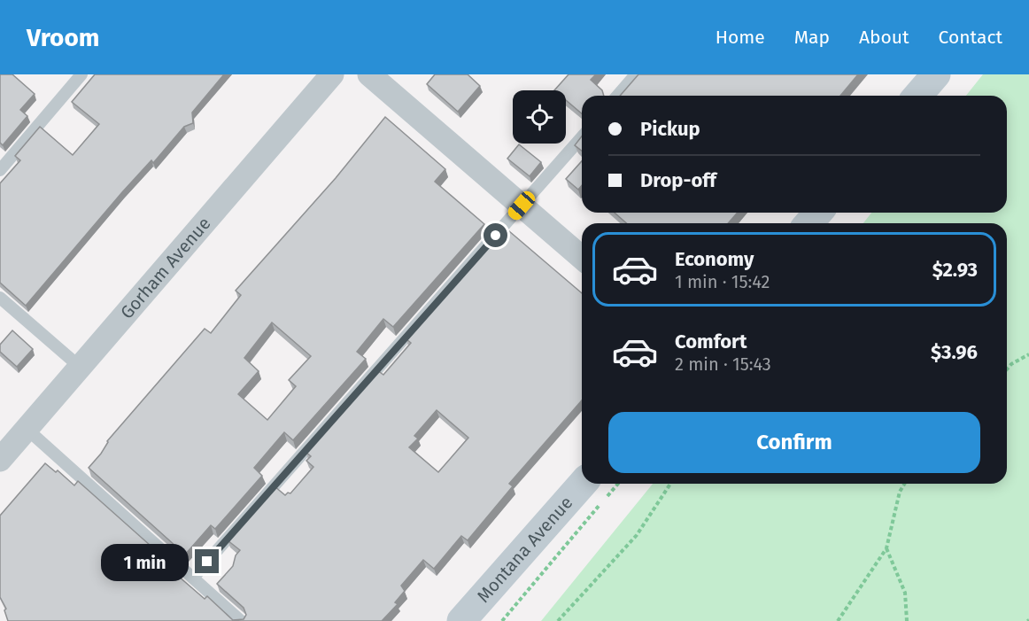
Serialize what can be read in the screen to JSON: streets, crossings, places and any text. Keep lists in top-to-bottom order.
{
  "streets": {
    "street": ["Gorham Avenue", "Montana Avenue"]
  },
  "page": {
    "header": "Vroom",
    "nav": [
      "Home",
      "Map",
      "About",
      "Contact"
    ],
    "banner": ["Pickup", "Drop-off"],
    "list": [
      {
        "name": "Economy",
        "note": "1 min · 15:42",
        "value": "$2.93"
      },
      {
        "name": "Comfort",
        "note": "2 min · 15:43",
        "value": "$3.96"
      }
    ],
    "buttons": "Confirm",
    "bubble": "1 min"
  }
}
